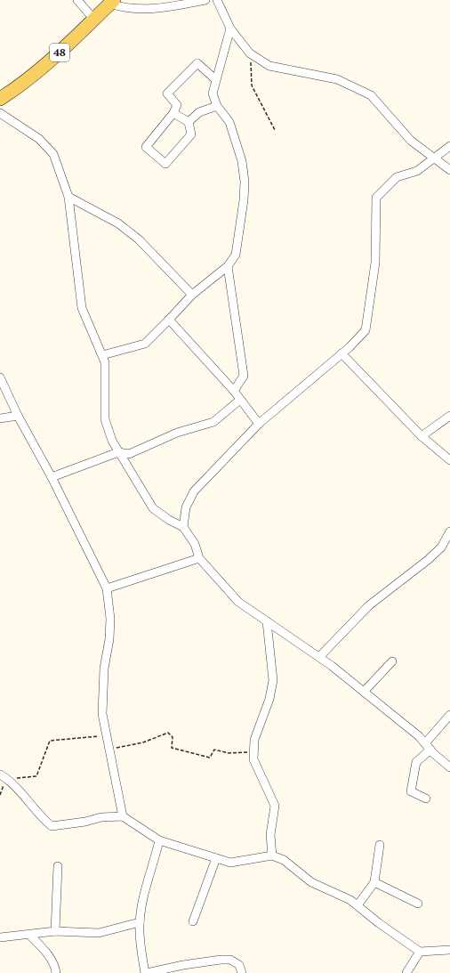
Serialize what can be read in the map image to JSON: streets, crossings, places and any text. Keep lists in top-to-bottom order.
{
  "streets": {
    "main road": ["48"]
  }
}
